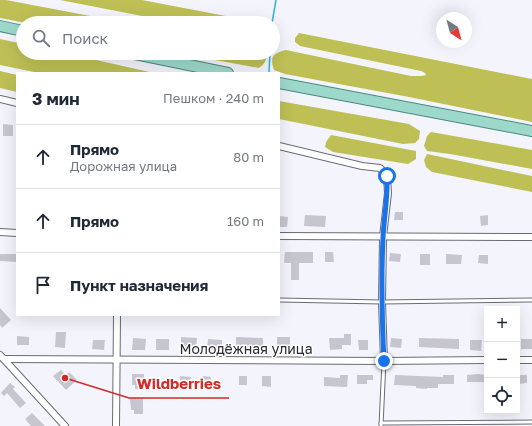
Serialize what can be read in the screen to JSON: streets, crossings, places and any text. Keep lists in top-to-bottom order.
{
  "streets": {
    "street": ["Молодёжная улица"]
  },
  "places": ["Wildberries"],
  "north": "bottom right",
  "page": {
    "search": "Поиск",
    "heading": ["3 мин", "Пешком · 240 m"],
    "list": [
      ["Прямо", "Дорожная улица", "80 m"],
      ["Прямо", "160 m"],
      "Пункт назначения"
    ],
    "map_buttons": ["+", "−"]
  }
}
